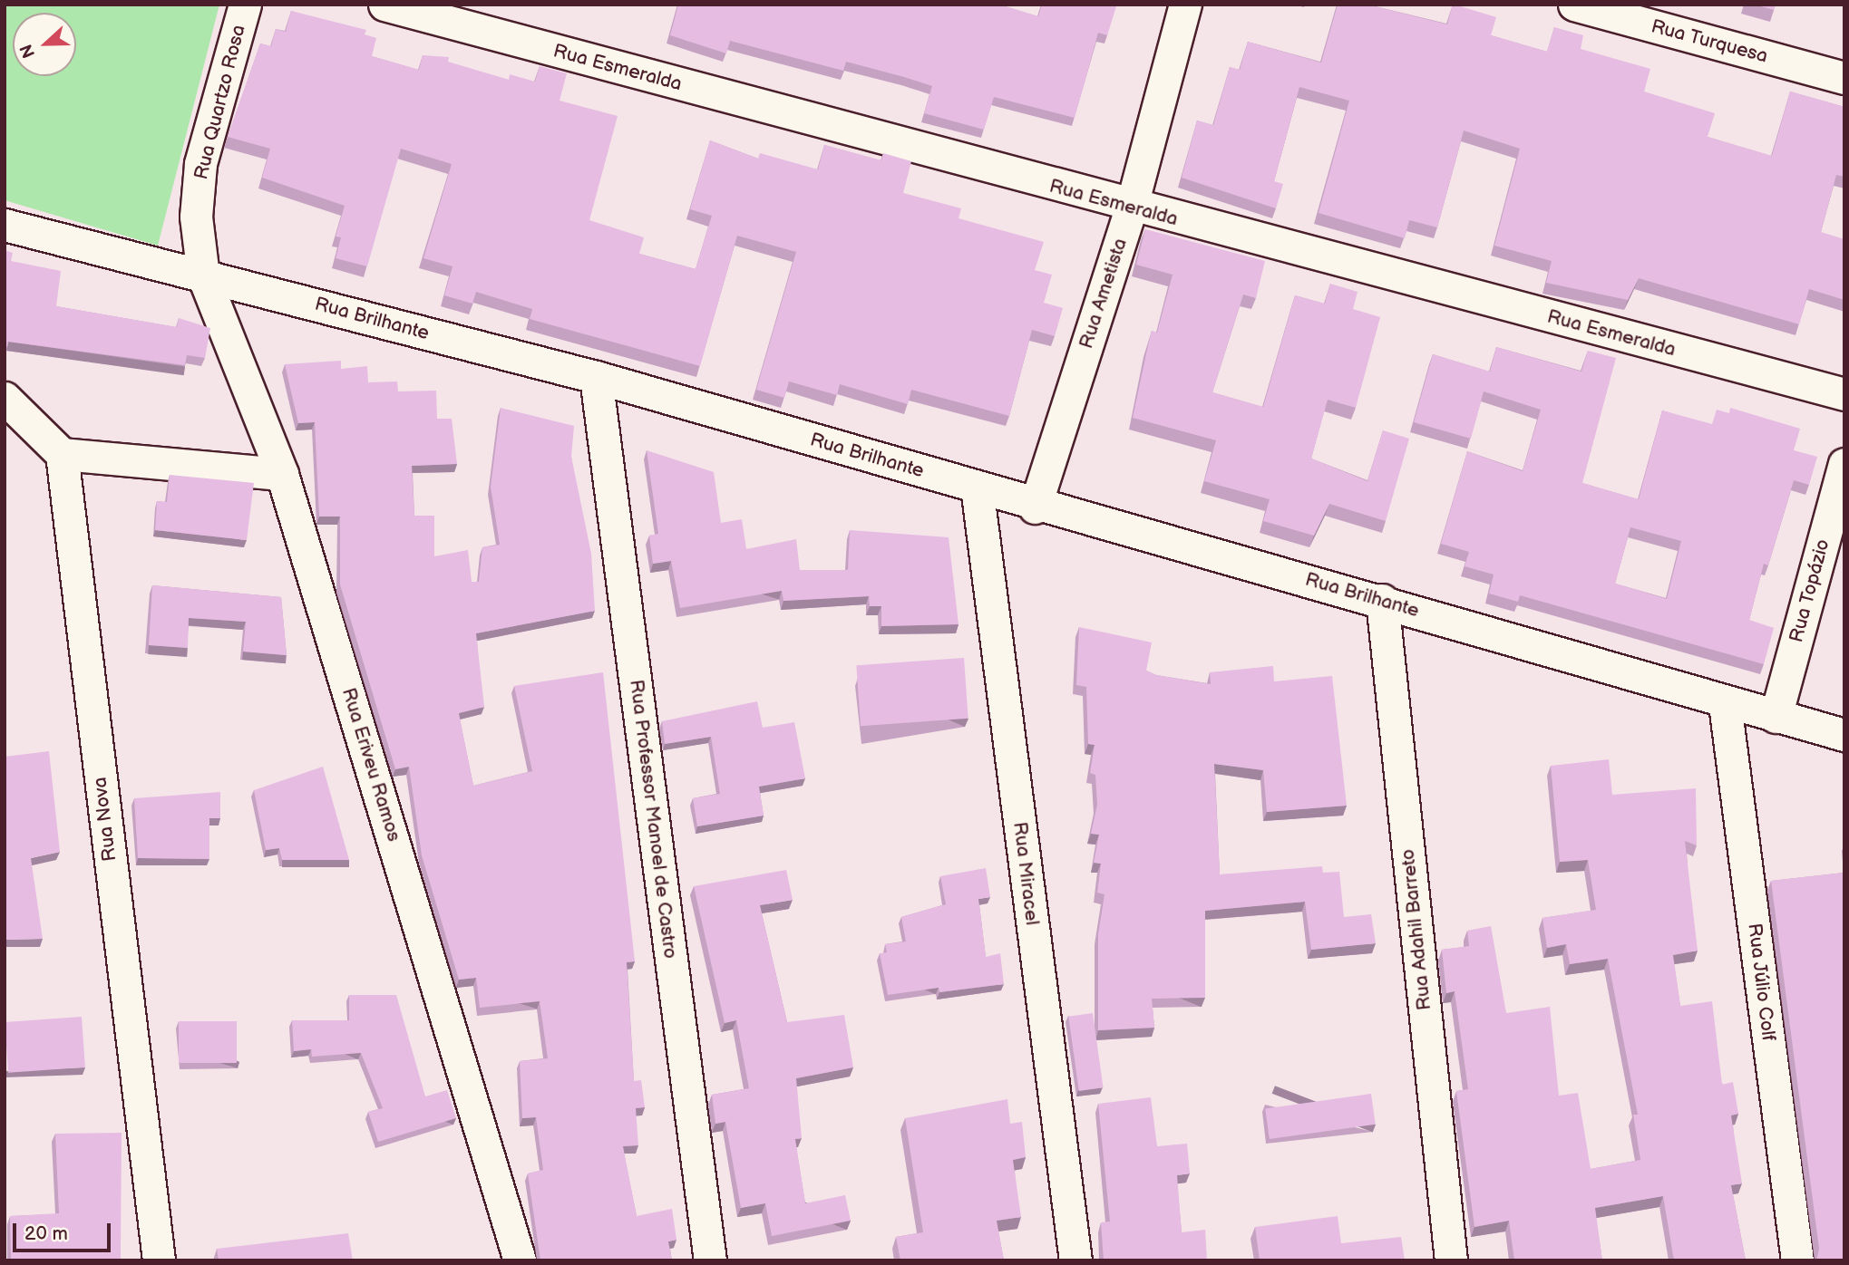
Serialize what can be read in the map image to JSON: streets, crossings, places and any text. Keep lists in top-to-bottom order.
{
  "streets": {
    "street": [
      "Rua Turquesa",
      "Rua Esmeralda",
      "Rua Quartzo Rosa",
      "Rua Ametista",
      "Rua Brilhante",
      "Rua Topázio",
      "Rua Eriveu Ramos",
      "Rua Nova",
      "Rua Professor Manoel de Castro",
      "Rua Miracel",
      "Rua Adahil Barreto",
      "Rua Júlio Colf"
    ]
  },
  "crossings": [
    ["Rua Esmeralda", "Rua Ametista"],
    ["Rua Quartzo Rosa", "Rua Brilhante"],
    ["Rua Quartzo Rosa", "Rua Eriveu Ramos"],
    ["Rua Ametista", "Rua Brilhante"],
    ["Rua Brilhante", "Rua Topázio"],
    ["Rua Brilhante", "Rua Eriveu Ramos"],
    ["Rua Brilhante", "Rua Professor Manoel de Castro"],
    ["Rua Brilhante", "Rua Miracel"],
    ["Rua Brilhante", "Rua Adahil Barreto"],
    ["Rua Brilhante", "Rua Júlio Colf"]
  ],
  "scale_bar": "20 m",
  "north": "left"
}
